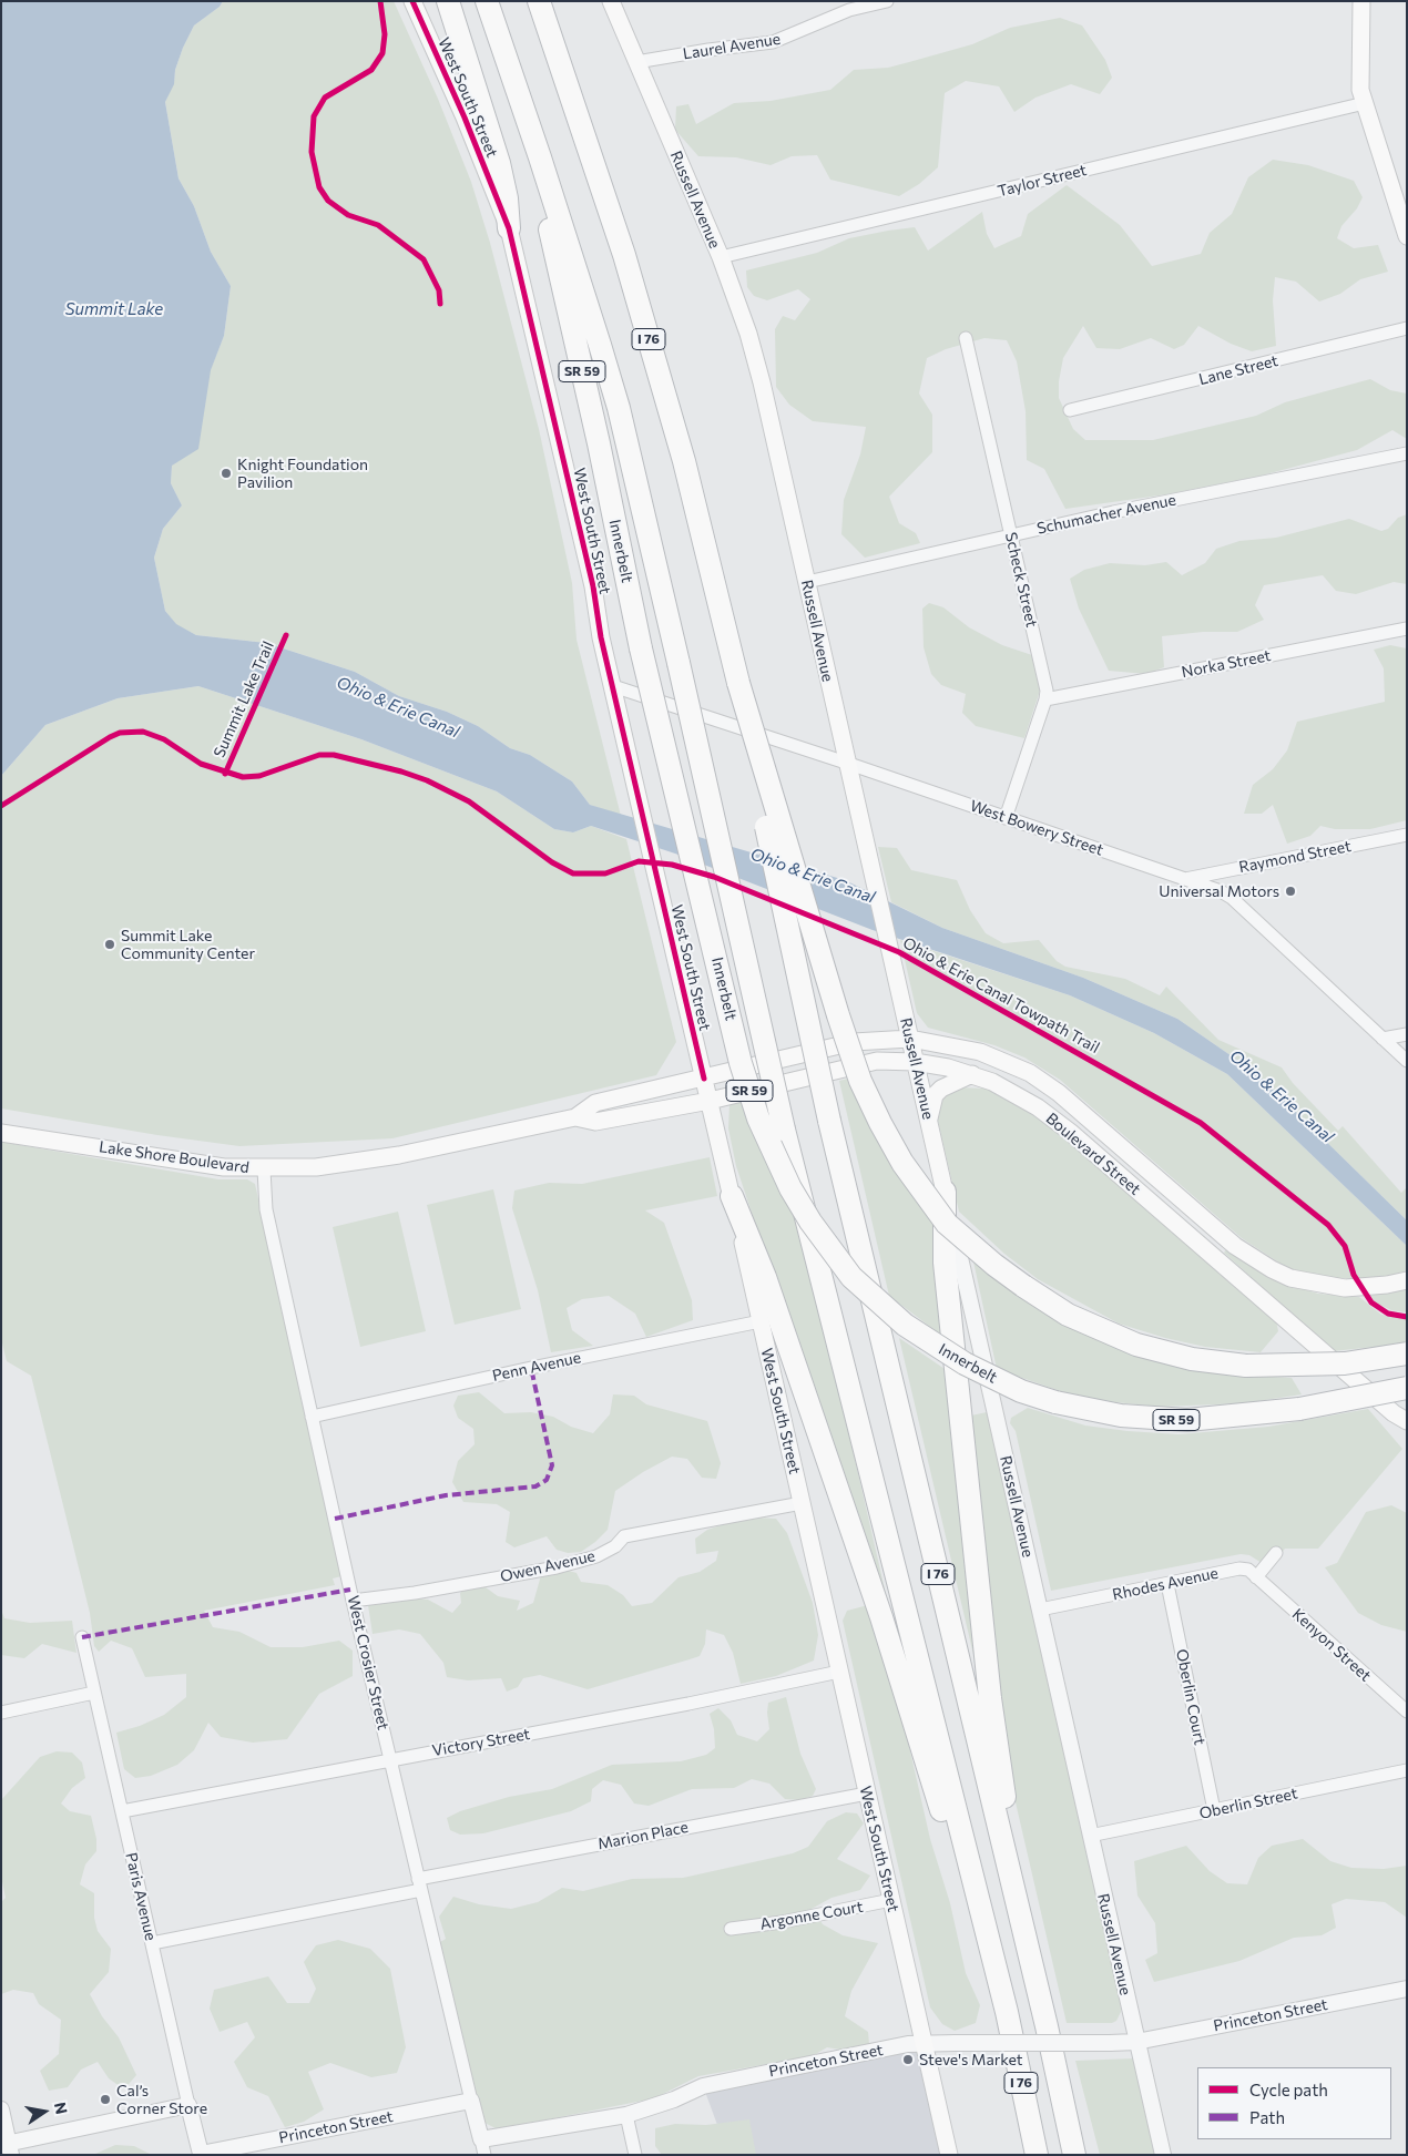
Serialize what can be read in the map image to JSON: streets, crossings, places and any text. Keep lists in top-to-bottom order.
{
  "streets": {
    "highway": ["I 76", "SR 59", "Innerbelt"],
    "main road": [
      "West South Street",
      "Russell Avenue",
      "Boulevard Street",
      "Lake Shore Boulevard"
    ],
    "street": [
      "Laurel Avenue",
      "Taylor Street",
      "Lane Street",
      "Schumacher Avenue",
      "Scheck Street",
      "Norka Street",
      "West Bowery Street",
      "Raymond Street",
      "Penn Avenue",
      "Owen Avenue",
      "Rhodes Avenue",
      "Kenyon Street",
      "West Crosier Street",
      "Oberlin Court",
      "Victory Street",
      "Oberlin Street",
      "Marion Place",
      "Paris Avenue",
      "Argonne Court",
      "Princeton Street"
    ],
    "cycle path": ["Summit Lake Trail", "Ohio & Erie Canal Towpath Trail"]
  },
  "crossings": [
    ["Laurel Avenue", "Russell Avenue"],
    ["West South Street", "West Bowery Street"],
    ["West South Street", "Boulevard Street"],
    ["West South Street", "Lake Shore Boulevard"],
    ["West South Street", "Penn Avenue"],
    ["West South Street", "Owen Avenue"],
    ["West South Street", "Victory Street"],
    ["West South Street", "Marion Place"],
    ["West South Street", "Argonne Court"],
    ["West South Street", "Princeton Street"],
    ["Taylor Street", "Russell Avenue"],
    ["Russell Avenue", "Schumacher Avenue"],
    ["Russell Avenue", "West Bowery Street"],
    ["Russell Avenue", "Boulevard Street"],
    ["Russell Avenue", "Rhodes Avenue"],
    ["Russell Avenue", "Oberlin Street"],
    ["Russell Avenue", "Princeton Street"],
    ["I 76", "Innerbelt"],
    ["Schumacher Avenue", "Scheck Street"],
    ["Scheck Street", "Norka Street"],
    ["Scheck Street", "West Bowery Street"],
    ["West Bowery Street", "Raymond Street"],
    ["Boulevard Street", "Lake Shore Boulevard"],
    ["Lake Shore Boulevard", "West Crosier Street"],
    ["Penn Avenue", "West Crosier Street"],
    ["Owen Avenue", "West Crosier Street"],
    ["Rhodes Avenue", "Kenyon Street"],
    ["Rhodes Avenue", "Oberlin Court"],
    ["West Crosier Street", "Victory Street"],
    ["West Crosier Street", "Marion Place"],
    ["West Crosier Street", "Princeton Street"],
    ["Oberlin Court", "Oberlin Street"],
    ["Victory Street", "Paris Avenue"],
    ["Marion Place", "Paris Avenue"],
    ["Paris Avenue", "Princeton Street"]
  ],
  "water": ["Summit Lake", "Ohio & Erie Canal"],
  "places": [
    "Knight Foundation Pavilion",
    "Universal Motors",
    "Summit Lake Community Center",
    "Steve's Market",
    "Cal’s Corner Store"
  ],
  "legend": ["Cycle path", "Path"],
  "north": "right"
}
